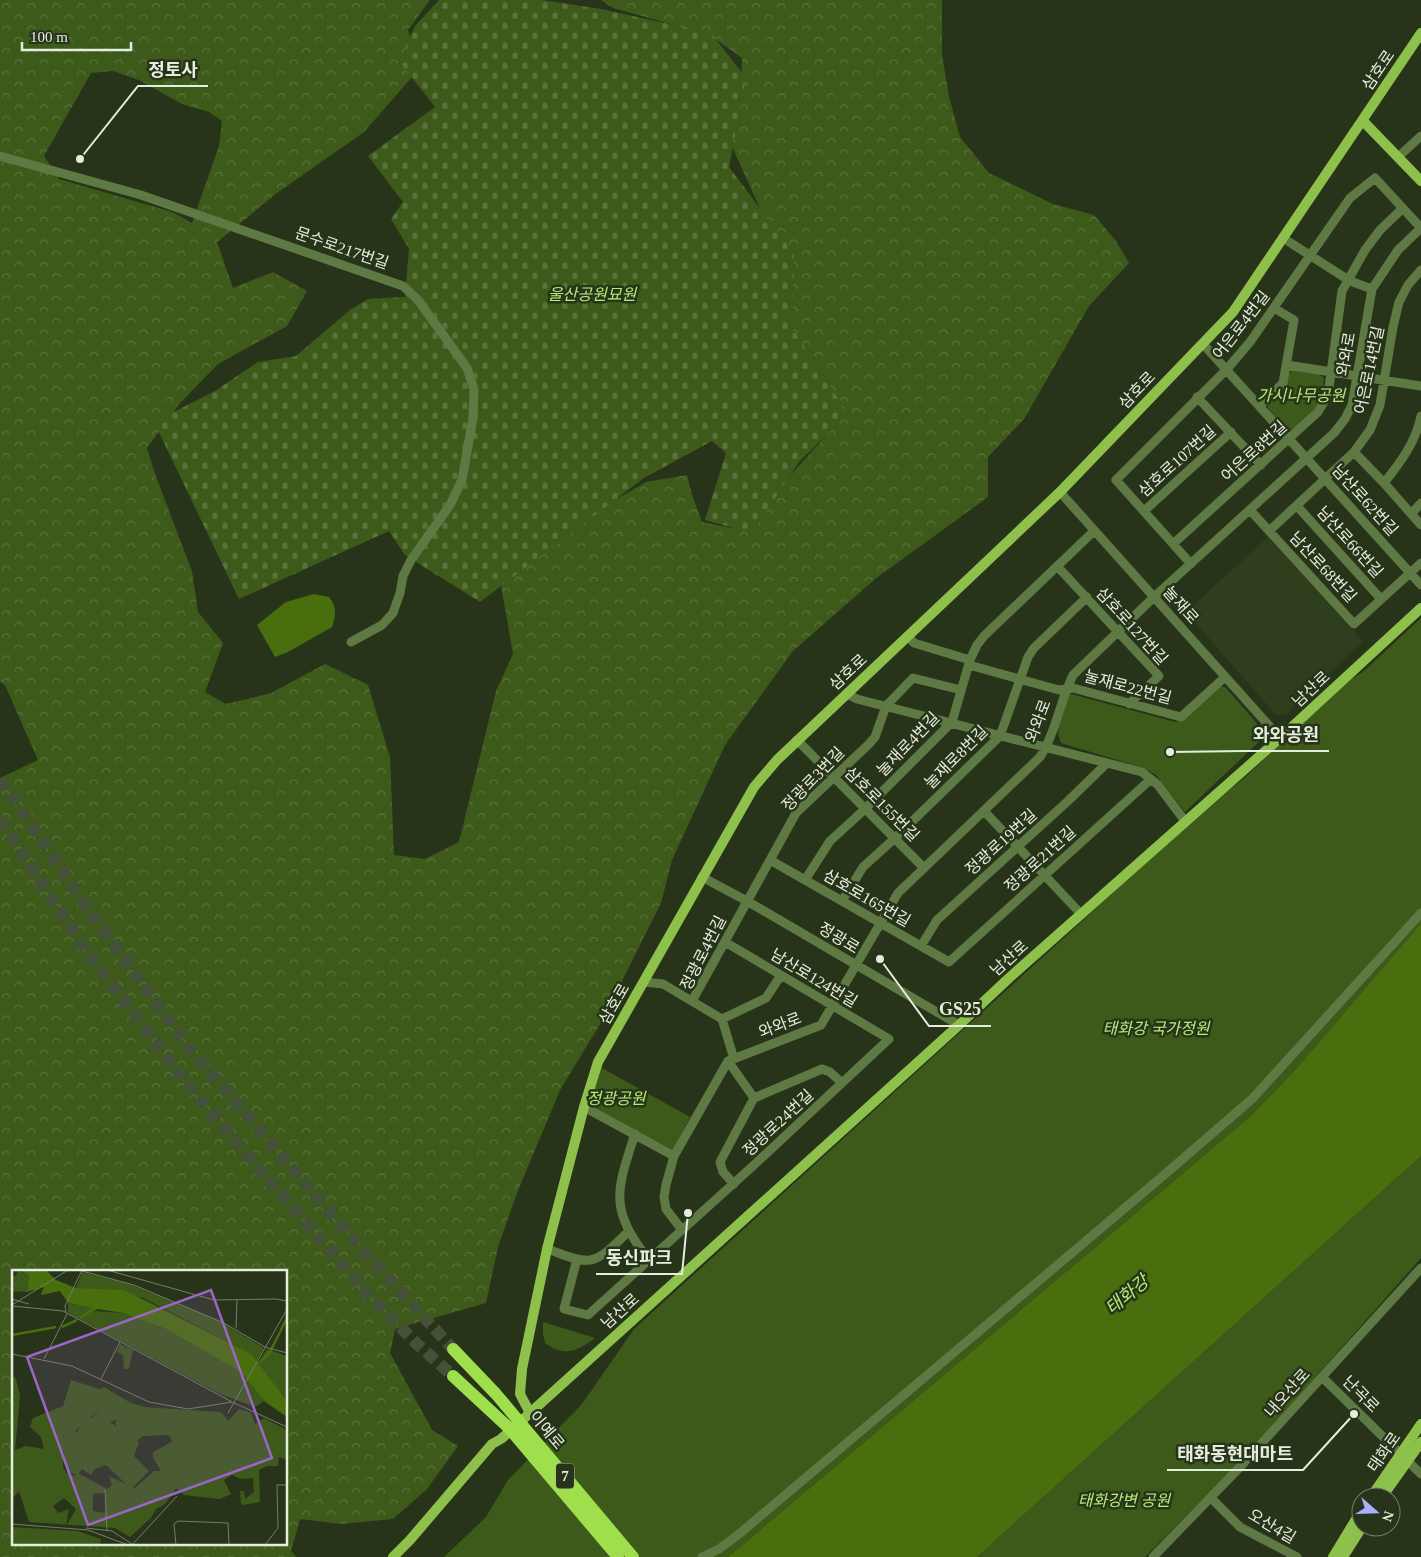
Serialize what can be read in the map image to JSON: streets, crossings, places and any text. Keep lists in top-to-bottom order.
{
  "streets": {
    "highway": ["이예로", "7"],
    "main road": ["삼호로", "남산로", "태화로"],
    "street": [
      "문수로217번길",
      "어은로4번길",
      "와와로",
      "어은로14번길",
      "어은로8번길",
      "삼호로107번길",
      "남산로62번길",
      "남산로66번길",
      "남산로68번길",
      "눌재로",
      "삼호로127번길",
      "눌재로22번길",
      "눌재로4번길",
      "눌재로8번길",
      "정광로3번길",
      "삼호로155번길",
      "정광로19번길",
      "정광로21번길",
      "삼호로165번길",
      "정광로",
      "정광로4번길",
      "남산로124번길",
      "정광로24번길",
      "내오산로",
      "난곡로",
      "오산4길"
    ]
  },
  "crossings": [
    ["삼호로", "남산로62번길"],
    ["삼호로", "눌재로"],
    ["삼호로", "눌재로22번길"],
    ["삼호로", "남산로"],
    ["삼호로", "삼호로155번길"],
    ["삼호로", "정광로"],
    ["어은로4번길", "어은로8번길"],
    ["어은로4번길", "삼호로107번길"],
    ["어은로4번길", "남산로62번길"],
    ["와와로", "남산로62번길"],
    ["와와로", "남산로68번길"],
    ["와와로", "눌재로"],
    ["와와로", "삼호로127번길"],
    ["와와로", "눌재로22번길"],
    ["와와로", "삼호로155번길"],
    ["와와로", "삼호로165번길"],
    ["와와로", "정광로"],
    ["와와로", "남산로124번길"],
    ["어은로14번길", "남산로62번길"],
    ["어은로14번길", "남산로66번길"],
    ["어은로14번길", "남산로68번길"],
    ["어은로8번길", "삼호로107번길"],
    ["어은로8번길", "남산로62번길"],
    ["남산로66번길", "남산로68번길"],
    ["눌재로", "눌재로22번길"],
    ["눌재로", "남산로"],
    ["눌재로", "눌재로4번길"],
    ["삼호로127번길", "눌재로22번길"],
    ["삼호로127번길", "눌재로4번길"],
    ["삼호로127번길", "눌재로8번길"],
    ["눌재로22번길", "눌재로4번길"],
    ["눌재로22번길", "눌재로8번길"],
    ["남산로", "정광로"],
    ["눌재로4번길", "삼호로155번길"],
    ["눌재로4번길", "삼호로165번길"],
    ["눌재로8번길", "삼호로155번길"],
    ["눌재로8번길", "삼호로165번길"],
    ["정광로3번길", "삼호로155번길"],
    ["정광로3번길", "삼호로165번길"],
    ["정광로3번길", "정광로"],
    ["정광로3번길", "정광로4번길"],
    ["정광로19번길", "삼호로165번길"],
    ["정광로21번길", "삼호로165번길"],
    ["정광로", "정광로4번길"],
    ["정광로4번길", "남산로124번길"],
    ["남산로124번길", "정광로24번길"],
    ["내오산로", "난곡로"],
    ["내오산로", "오산4길"],
    ["난곡로", "태화로"]
  ],
  "water": ["태화강"],
  "parks": [
    "울산공원묘원",
    "가시나무공원",
    "태화강 국가정원",
    "정광공원",
    "태화강변 공원"
  ],
  "places": [
    "정토사",
    "와와공원",
    "GS25",
    "동신파크",
    "태화동현대마트"
  ],
  "scale_bar": "100 m",
  "north": "right"
}
